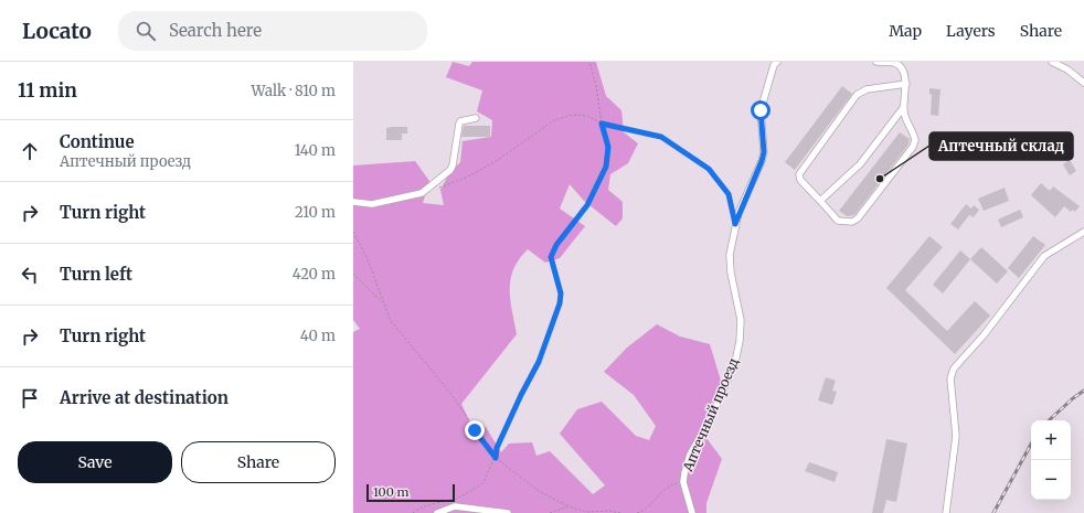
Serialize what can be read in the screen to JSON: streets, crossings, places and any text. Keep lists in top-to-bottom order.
{
  "streets": {
    "street": ["Аптечный проезд"]
  },
  "places": ["Аптечный склад"],
  "scale_bar": "100 m",
  "page": {
    "header": "Locato",
    "search": "Search here",
    "nav": ["Map", "Layers", "Share"],
    "heading": ["11 min", "Walk · 810 m"],
    "list": [
      ["Continue", "Аптечный проезд", "140 m"],
      ["Turn right", "210 m"],
      ["Turn left", "420 m"],
      ["Turn right", "40 m"],
      "Arrive at destination"
    ],
    "map_buttons": ["+", "−"],
    "buttons": ["Save", "Share"],
    "scale": "100 m"
  }
}
